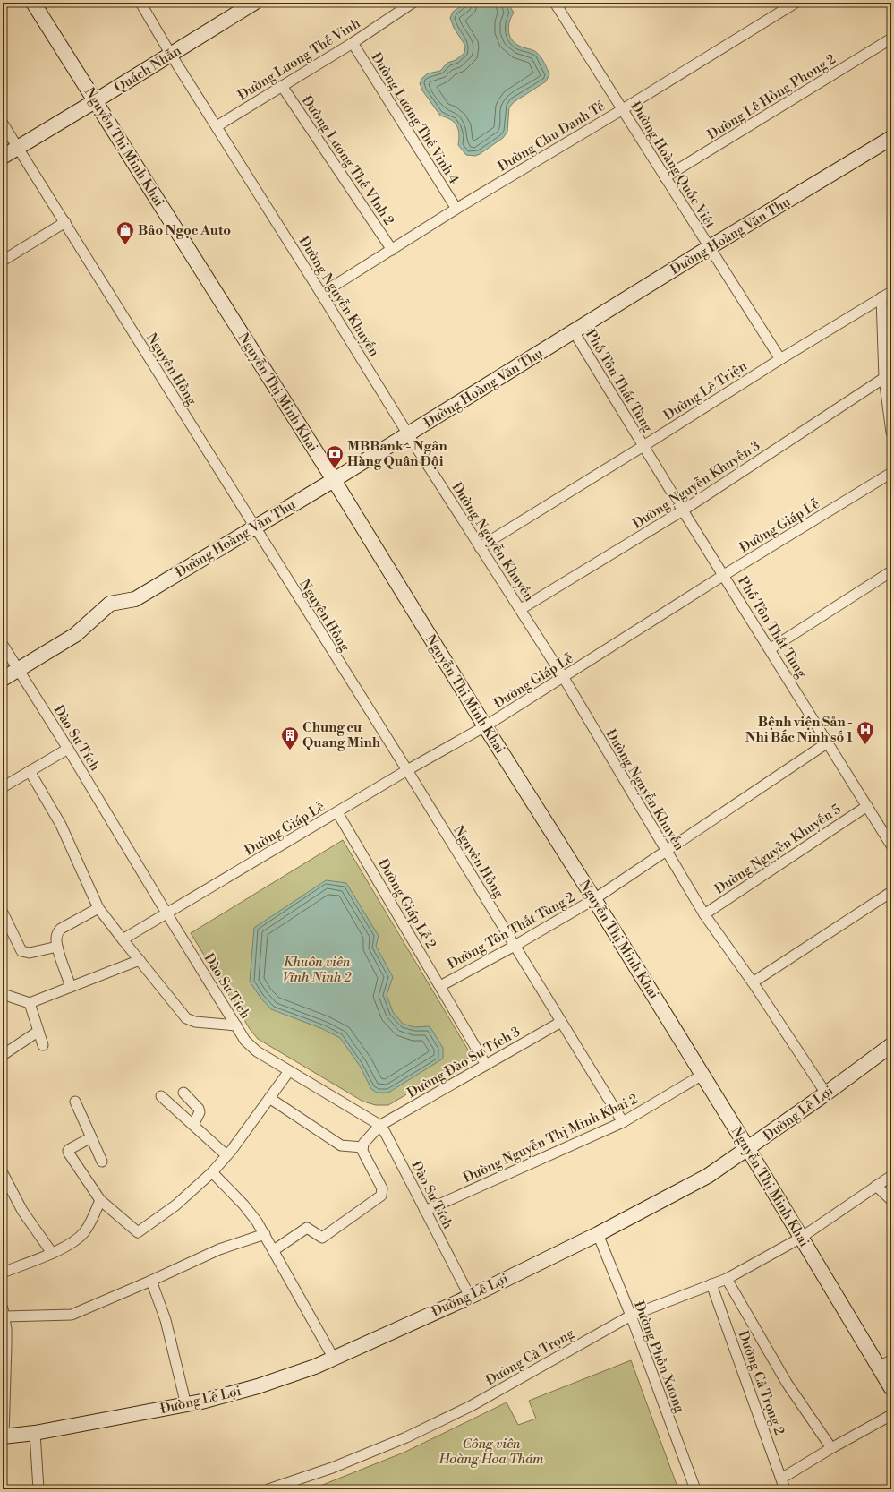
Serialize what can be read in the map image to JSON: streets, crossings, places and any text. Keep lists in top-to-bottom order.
{
  "streets": {
    "main road": [
      "Quách Nhẫn",
      "Nguyễn Thị Minh Khai",
      "Đường Hoàng Văn Thụ",
      "Đường Lê Lợi"
    ],
    "street": [
      "Đường Lương Thế Vinh",
      "Đường Lê Hồng Phong 2",
      "Đường Lương Thế Vinh 4",
      "Đường Chu Danh Tể",
      "Đường Lương Thế VInh 2",
      "Đường Hoàng Quốc Việt",
      "Đường Nguyễn Khuyến",
      "Nguyên Hồng",
      "Phố Tôn Thất Tùng",
      "Đường Lê Triện",
      "Đường Nguyễn Khuyến 3",
      "Đường Giáp Lễ",
      "Đào Sư Tích",
      "Đường Nguyễn Khuyến 5",
      "Đường Giáp Lễ 2",
      "Đường Tôn Thất Tùng 2",
      "Đường Đào Sư Tích 3",
      "Đường Nguyễn Thị Minh Khai 2",
      "Đường Cả Trọng",
      "Đường Phồn Xương",
      "Đường Cả Trọng 2"
    ]
  },
  "crossings": [
    ["Đường Lương Thế Vinh", "Đường Lương Thế Vinh 4"],
    ["Đường Lương Thế Vinh", "Đường Lương Thế VInh 2"],
    ["Đường Lương Thế Vinh", "Đường Nguyễn Khuyến"],
    ["Quách Nhẫn", "Nguyễn Thị Minh Khai"],
    ["Quách Nhẫn", "Đường Nguyễn Khuyến"],
    ["Quách Nhẫn", "Nguyên Hồng"],
    ["Đường Lê Hồng Phong 2", "Đường Hoàng Quốc Việt"],
    ["Đường Lương Thế Vinh 4", "Đường Chu Danh Tể"],
    ["Đường Chu Danh Tể", "Đường Lương Thế VInh 2"],
    ["Đường Chu Danh Tể", "Đường Hoàng Quốc Việt"],
    ["Đường Chu Danh Tể", "Đường Nguyễn Khuyến"],
    ["Nguyễn Thị Minh Khai", "Đường Hoàng Văn Thụ"],
    ["Nguyễn Thị Minh Khai", "Đường Giáp Lễ"],
    ["Nguyễn Thị Minh Khai", "Đường Tôn Thất Tùng 2"],
    ["Nguyễn Thị Minh Khai", "Đường Lê Lợi"],
    ["Nguyễn Thị Minh Khai", "Đường Nguyễn Thị Minh Khai 2"],
    ["Nguyễn Thị Minh Khai", "Đường Cả Trọng"],
    ["Đường Hoàng Quốc Việt", "Đường Hoàng Văn Thụ"],
    ["Đường Hoàng Quốc Việt", "Đường Lê Triện"],
    ["Đường Hoàng Văn Thụ", "Đường Nguyễn Khuyến"],
    ["Đường Hoàng Văn Thụ", "Nguyên Hồng"],
    ["Đường Hoàng Văn Thụ", "Phố Tôn Thất Tùng"],
    ["Đường Hoàng Văn Thụ", "Đào Sư Tích"],
    ["Đường Nguyễn Khuyến", "Đường Lê Triện"],
    ["Đường Nguyễn Khuyến", "Đường Nguyễn Khuyến 3"],
    ["Đường Nguyễn Khuyến", "Đường Giáp Lễ"],
    ["Đường Nguyễn Khuyến", "Đường Nguyễn Khuyến 5"],
    ["Đường Nguyễn Khuyến", "Đường Tôn Thất Tùng 2"],
    ["Đường Nguyễn Khuyến", "Đường Lê Lợi"],
    ["Nguyên Hồng", "Đường Giáp Lễ"],
    ["Nguyên Hồng", "Đường Tôn Thất Tùng 2"],
    ["Nguyên Hồng", "Đường Đào Sư Tích 3"],
    ["Nguyên Hồng", "Đường Nguyễn Thị Minh Khai 2"],
    ["Phố Tôn Thất Tùng", "Đường Lê Triện"],
    ["Phố Tôn Thất Tùng", "Đường Nguyễn Khuyến 3"],
    ["Phố Tôn Thất Tùng", "Đường Giáp Lễ"],
    ["Phố Tôn Thất Tùng", "Đường Nguyễn Khuyến 5"],
    ["Phố Tôn Thất Tùng", "Đường Tôn Thất Tùng 2"],
    ["Đường Giáp Lễ", "Đào Sư Tích"],
    ["Đường Giáp Lễ", "Đường Giáp Lễ 2"],
    ["Đào Sư Tích", "Đường Đào Sư Tích 3"],
    ["Đào Sư Tích", "Đường Lê Lợi"],
    ["Đào Sư Tích", "Đường Nguyễn Thị Minh Khai 2"],
    ["Đường Giáp Lễ 2", "Đường Tôn Thất Tùng 2"],
    ["Đường Giáp Lễ 2", "Đường Đào Sư Tích 3"],
    ["Đường Lê Lợi", "Đường Phồn Xương"],
    ["Đường Cả Trọng", "Đường Phồn Xương"],
    ["Đường Cả Trọng", "Đường Cả Trọng 2"]
  ],
  "parks": ["Khuôn viên Vĩnh Ninh 2", "Công viên Hoàng Hoa Thám"],
  "places": {
    "shop": ["Bảo Ngọc Auto"],
    "bank": ["MBBank - Ngân Hàng Quân Đội"],
    "hospital": ["Bệnh viện Sản - Nhi Bắc Ninh số 1"],
    "building": ["Chung cư Quang Minh"]
  }
}
